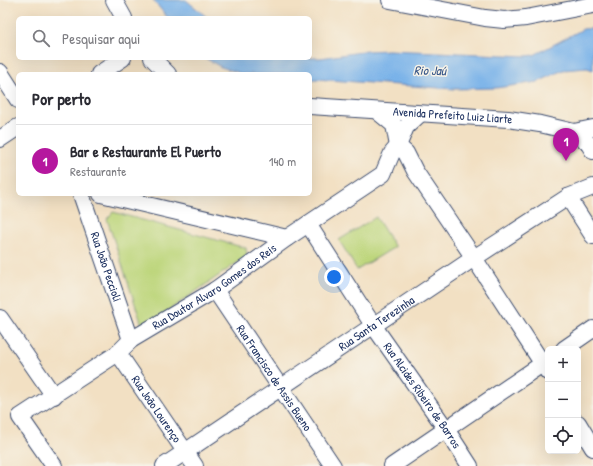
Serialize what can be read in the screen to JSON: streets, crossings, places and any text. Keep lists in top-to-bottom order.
{
  "streets": {
    "street": [
      "Avenida Prefeito Luiz Liarte",
      "Rua João Peccioli",
      "Rua Doutor Alvaro Gomes dos Reis",
      "Rua Santa Terezinha",
      "Rua Francisco de Assis Bueno",
      "Rua Alcides Ribeiro de Barros",
      "Rua João Lourenço"
    ]
  },
  "crossings": [
    ["Avenida Prefeito Luiz Liarte", "Rua Doutor Alvaro Gomes dos Reis"],
    ["Rua João Peccioli", "Rua Doutor Alvaro Gomes dos Reis"],
    ["Rua Doutor Alvaro Gomes dos Reis", "Rua Francisco de Assis Bueno"],
    ["Rua Doutor Alvaro Gomes dos Reis", "Rua Alcides Ribeiro de Barros"],
    ["Rua Doutor Alvaro Gomes dos Reis", "Rua João Lourenço"],
    ["Rua Santa Terezinha", "Rua Francisco de Assis Bueno"],
    ["Rua Santa Terezinha", "Rua Alcides Ribeiro de Barros"],
    ["Rua Santa Terezinha", "Rua João Lourenço"]
  ],
  "water": ["Rio Jaú"],
  "page": {
    "search": "Pesquisar aqui",
    "heading": "Por perto",
    "list": [
      {
        "mark": "1",
        "name": "Bar e Restaurante El Puerto",
        "note": "Restaurante",
        "value": "140 m"
      }
    ],
    "pins": "1",
    "map_buttons": ["+", "−"]
  }
}
